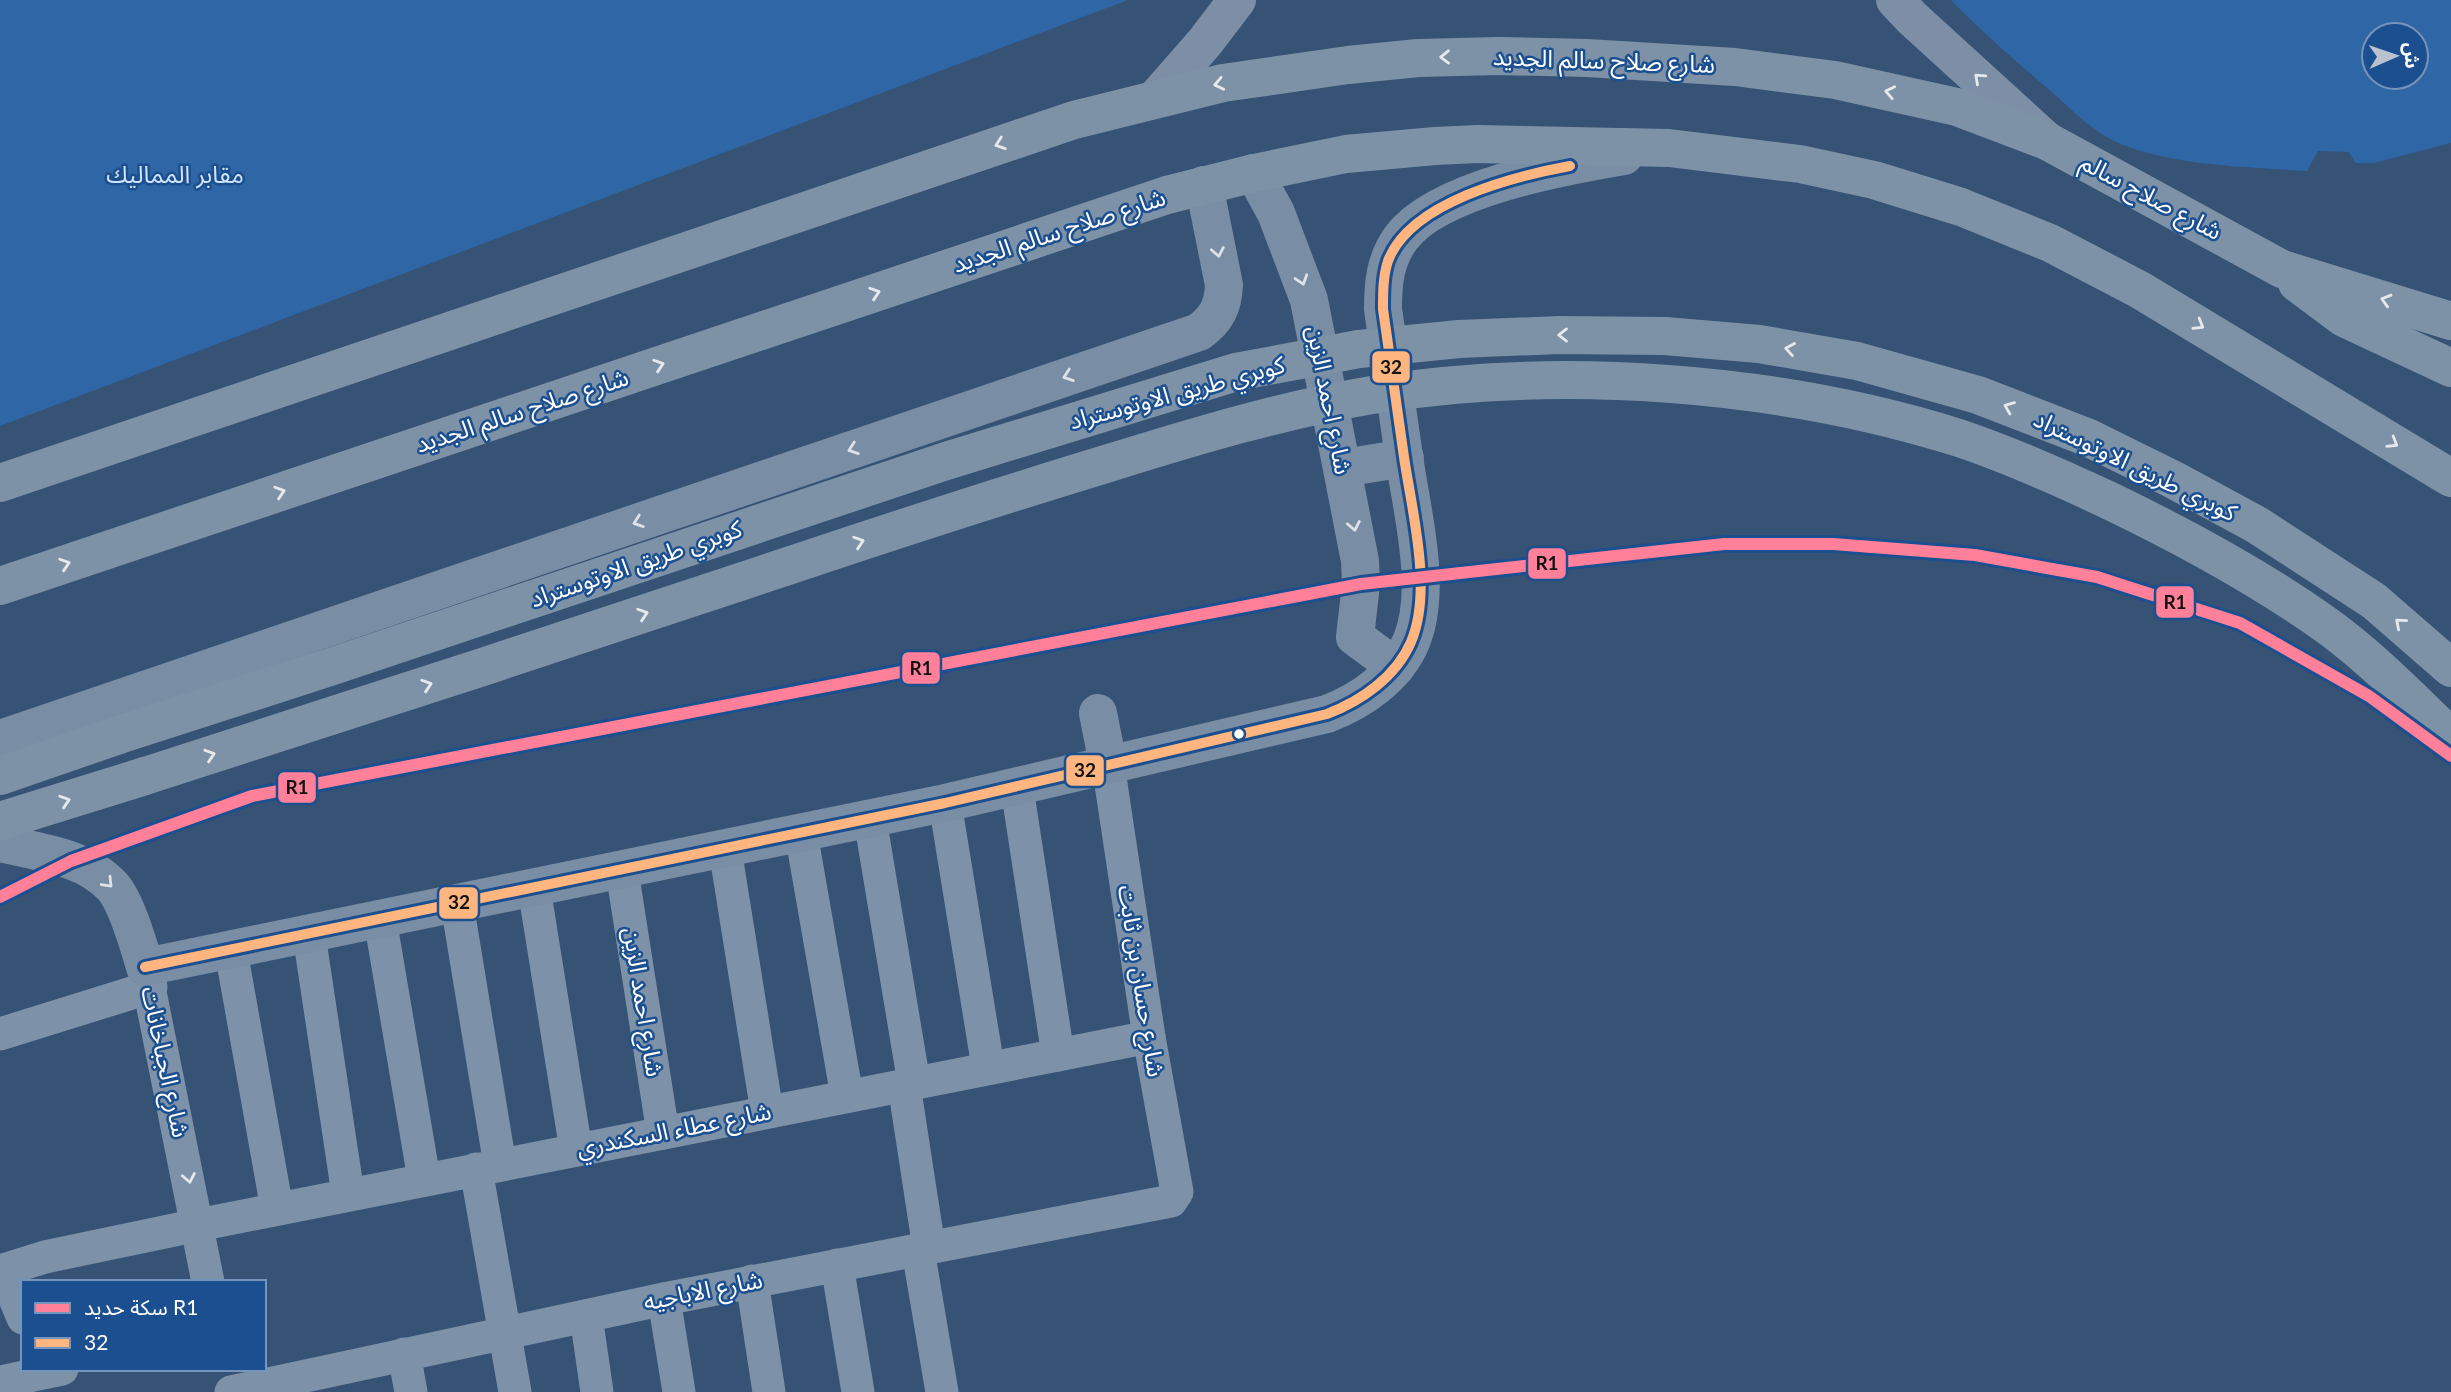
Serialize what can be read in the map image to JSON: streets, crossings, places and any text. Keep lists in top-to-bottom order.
{
  "streets": {
    "highway": ["شارع صلاح سالم الجديد", "شارع صلاح سالم", "كوبري طريق الاوتوستراد"],
    "street": [
      "شارع احمد الزين",
      "شارع حسان بن ثابت",
      "شارع الجباخانات",
      "شارع عطاء السكندري",
      "شارع الاباجيه"
    ]
  },
  "crossings": [
    ["شارع صلاح سالم الجديد", "شارع صلاح سالم"],
    ["شارع صلاح سالم الجديد", "شارع احمد الزين"],
    ["شارع احمد الزين", "شارع عطاء السكندري"],
    ["شارع حسان بن ثابت", "شارع عطاء السكندري"],
    ["شارع حسان بن ثابت", "شارع الاباجيه"],
    ["شارع الجباخانات", "شارع عطاء السكندري"]
  ],
  "one_way": ["شارع صلاح سالم"],
  "parks": ["مقابر المماليك"],
  "lines": ["transit line 32", "rail line R1"],
  "legend": ["سكة حديد R1", "32"],
  "north": "right"
}
